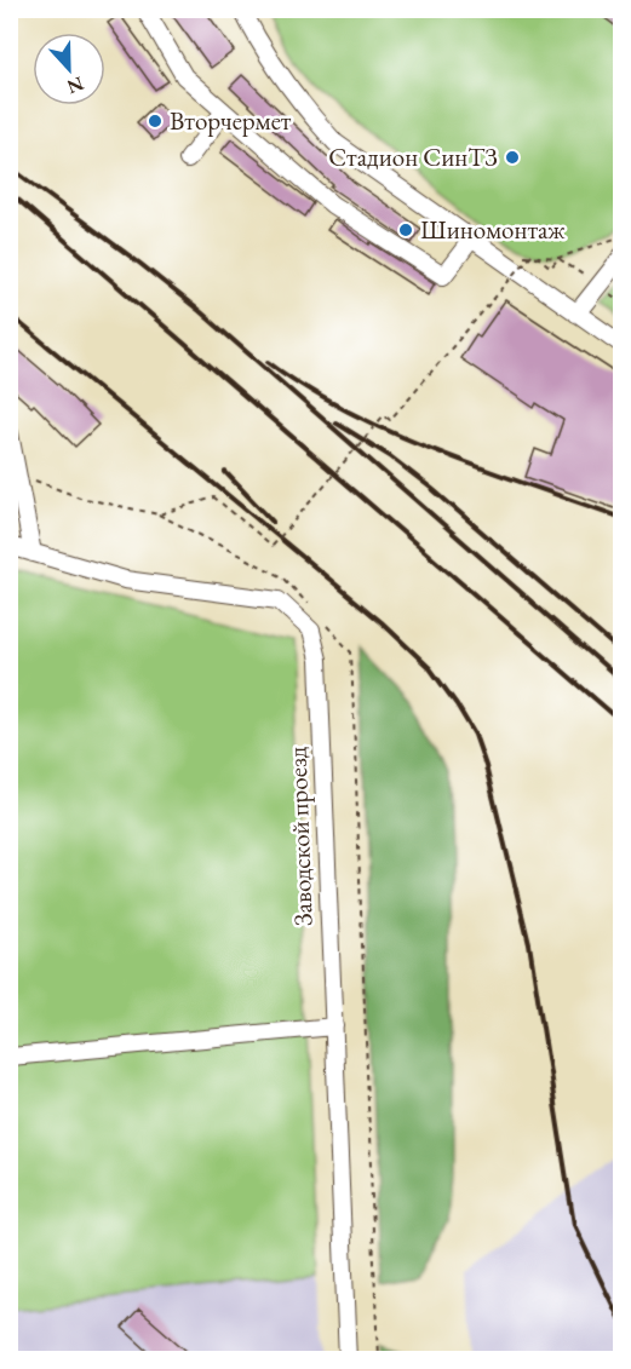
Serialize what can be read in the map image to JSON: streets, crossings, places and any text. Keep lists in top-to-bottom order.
{
  "streets": {
    "street": ["Заводской проезд"]
  },
  "places": ["Вторчермет", "Стадион СинТЗ", "Шиномонтаж"],
  "north": "bottom"
}
